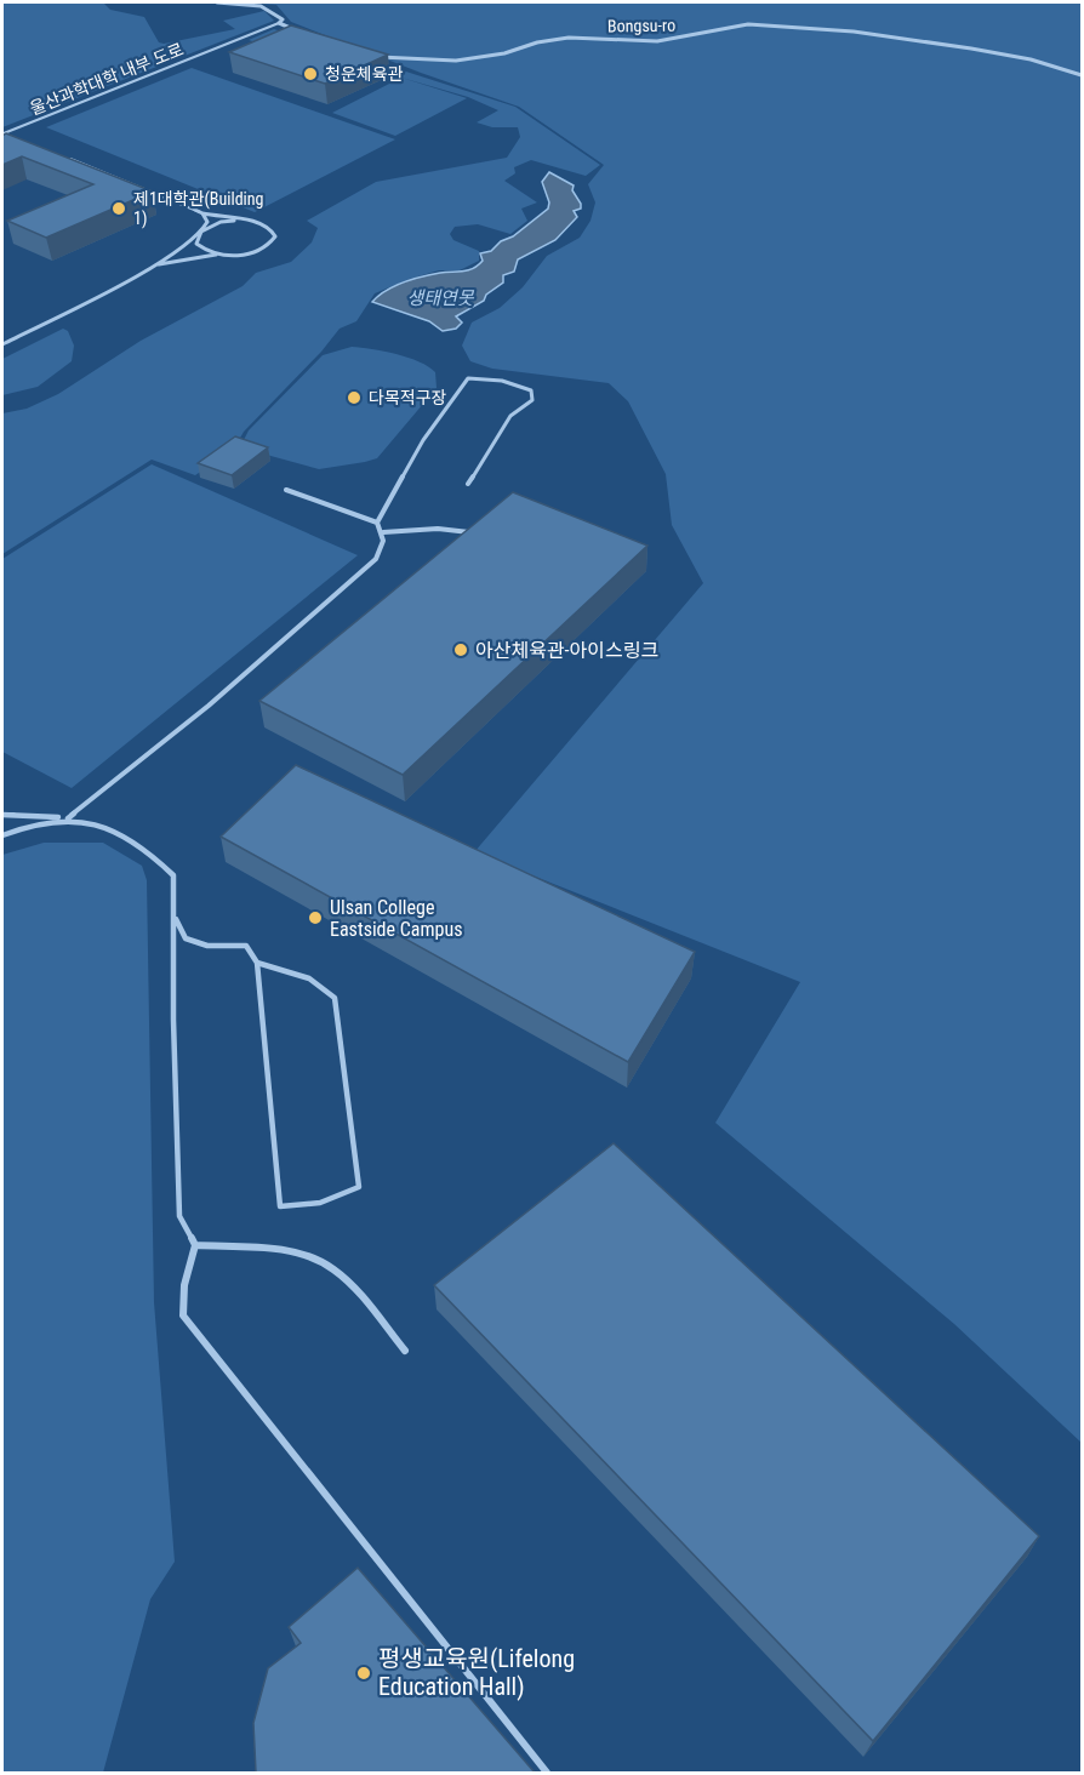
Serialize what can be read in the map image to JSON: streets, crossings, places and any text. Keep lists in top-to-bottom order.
{
  "streets": {
    "street": ["Bongsu-ro"],
    "lane": ["울산과학대학 내부 도로"]
  },
  "water": ["생태연못"],
  "places": [
    "청운체육관",
    "제1대학관(Building 1)",
    "다목적구장",
    "아산체육관-아이스링크",
    "Ulsan College Eastside Campus",
    "평생교육원(Lifelong Education Hall)"
  ]
}
